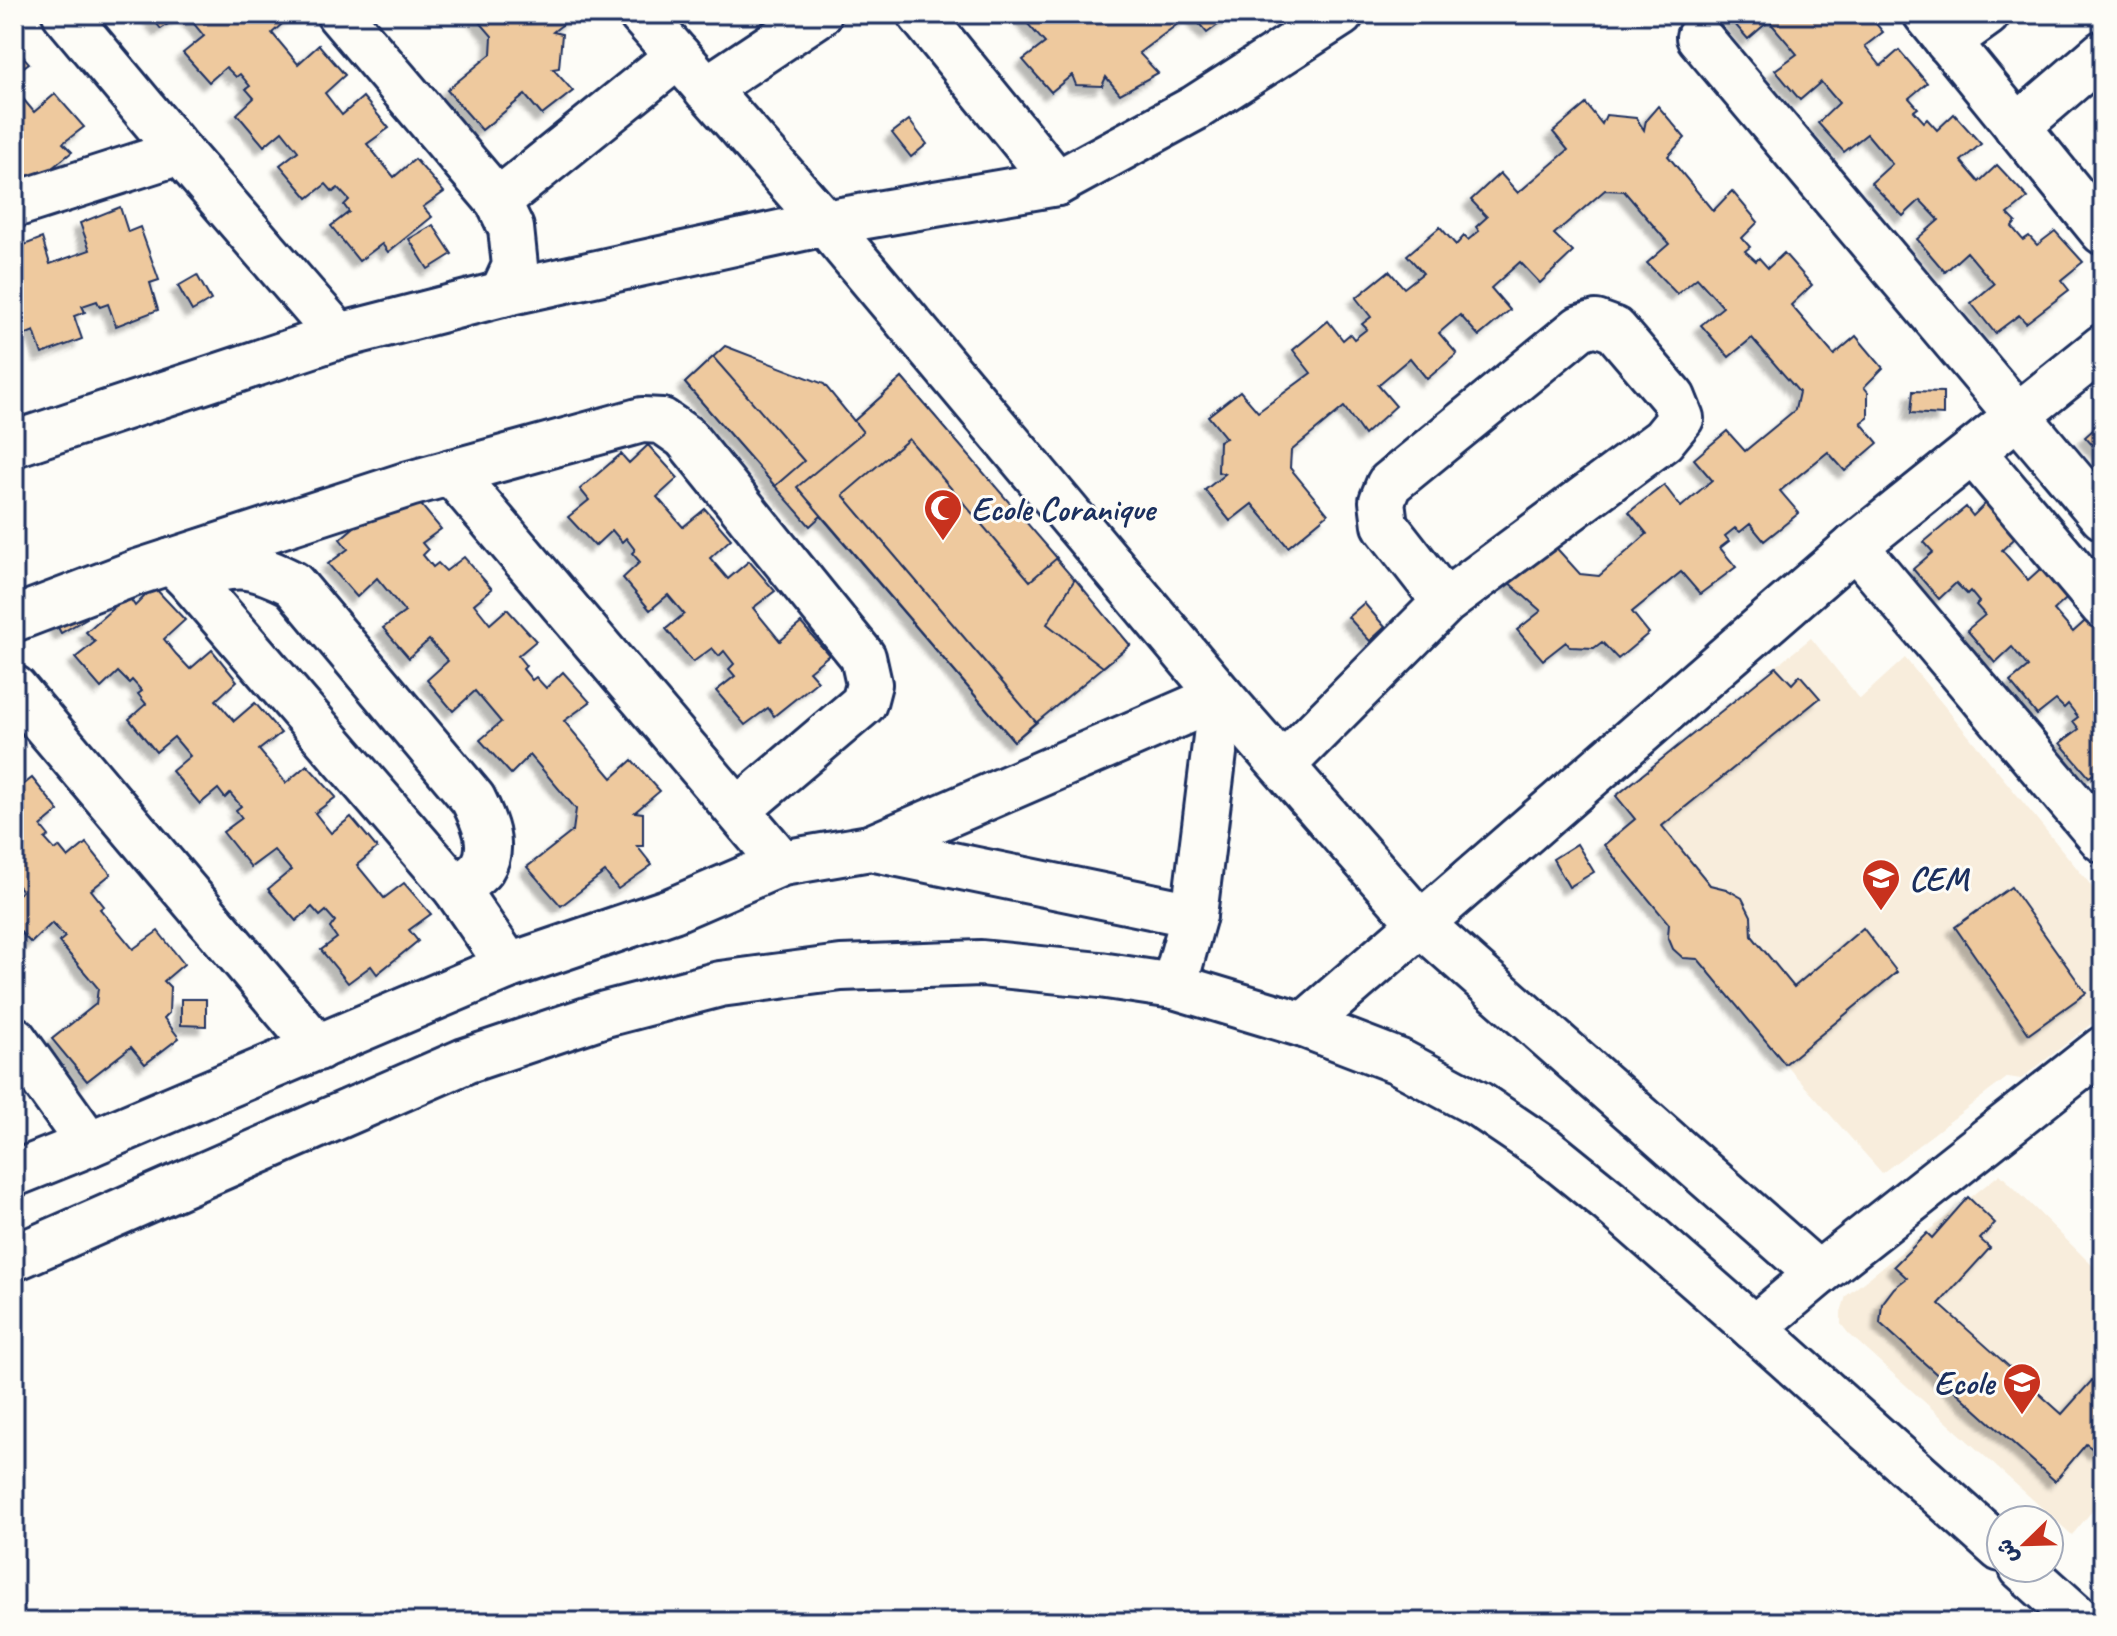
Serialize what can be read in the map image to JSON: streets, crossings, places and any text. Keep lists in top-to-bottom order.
{
  "places": {
    "mosque": ["Ecole Coranique"],
    "school or university": ["CEM", "Ecole"]
  },
  "north": "bottom left"
}
